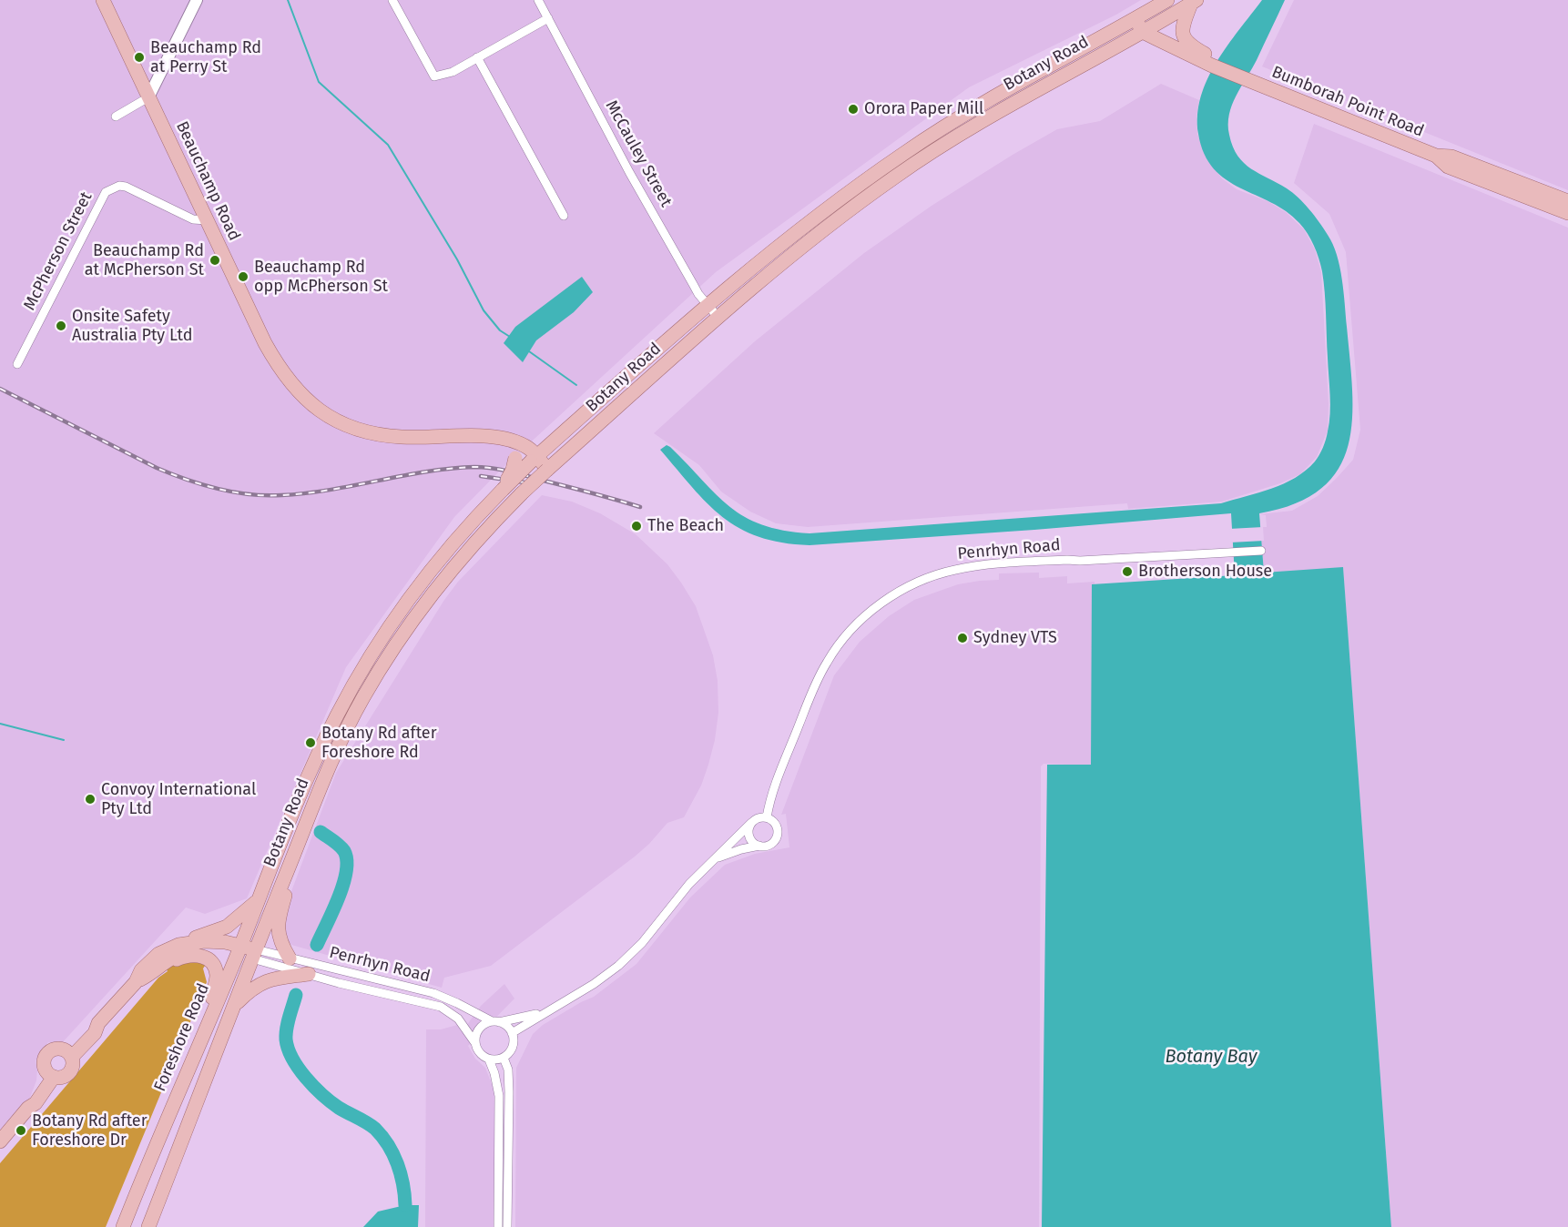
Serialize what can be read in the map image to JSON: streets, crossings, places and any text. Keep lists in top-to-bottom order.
{
  "streets": {
    "main road": [
      "Botany Road",
      "Bumborah Point Road",
      "Beauchamp Road",
      "Foreshore Road"
    ],
    "street": ["McCauley Street", "McPherson Street", "Penrhyn Road"]
  },
  "crossings": [
    ["Botany Road", "Bumborah Point Road"],
    ["Botany Road", "McCauley Street"],
    ["Botany Road", "Beauchamp Road"],
    ["Botany Road", "Penrhyn Road"],
    ["Botany Road", "Foreshore Road"],
    ["Beauchamp Road", "McPherson Street"]
  ],
  "water": ["Botany Bay"],
  "places": [
    "Beauchamp Rd at Perry St",
    "Orora Paper Mill",
    "Beauchamp Rd at McPherson St",
    "Beauchamp Rd opp McPherson St",
    "Onsite Safety Australia Pty Ltd",
    "The Beach",
    "Brotherson House",
    "Sydney VTS",
    "Botany Rd after Foreshore Rd",
    "Convoy International Pty Ltd",
    "Botany Rd after Foreshore Dr"
  ]
}
